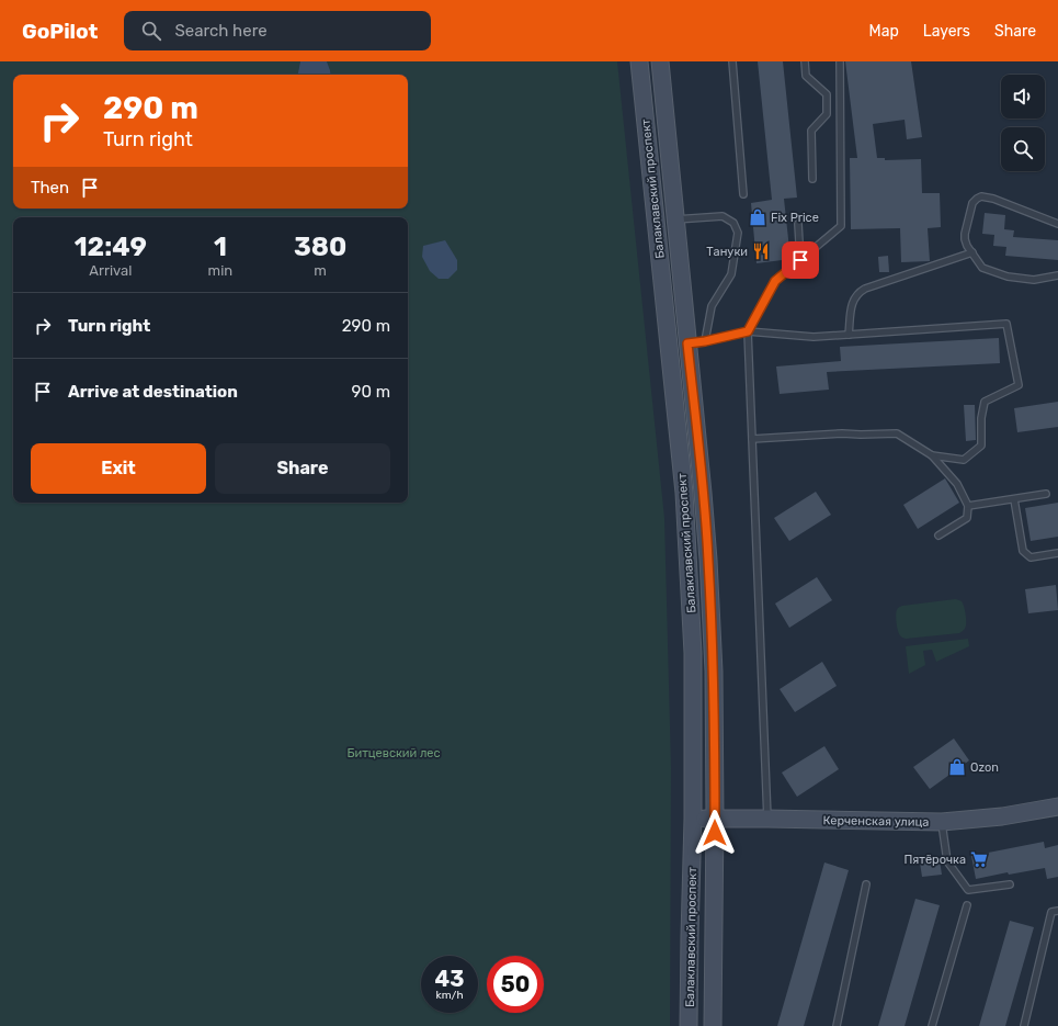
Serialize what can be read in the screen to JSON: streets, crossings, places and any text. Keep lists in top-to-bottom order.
{
  "streets": {
    "main road": ["Балаклавский проспект", "Керченская улица"]
  },
  "crossings": [
    ["Балаклавский проспект", "Керченская улица"]
  ],
  "parks": ["Битцевский лес"],
  "places": {
    "shop": ["Fix Price", "Ozon"],
    "restaurant": ["Тануки"],
    "supermarket": ["Пятёрочка"]
  },
  "page": {
    "header": "GoPilot",
    "search": "Search here",
    "nav": ["Map", "Layers", "Share"],
    "turn": ["290 m", "Turn right"],
    "then": "Then",
    "eta": [
      "12:49",
      "Arrival",
      "1",
      "min",
      "380",
      "m"
    ],
    "list": [
      {
        "name": "Turn right",
        "value": "290 m"
      },
      {
        "name": "Arrive at destination",
        "value": "90 m"
      }
    ],
    "buttons": ["Exit", "Share"],
    "speed": "43 km/h",
    "limit": "50"
  }
}
